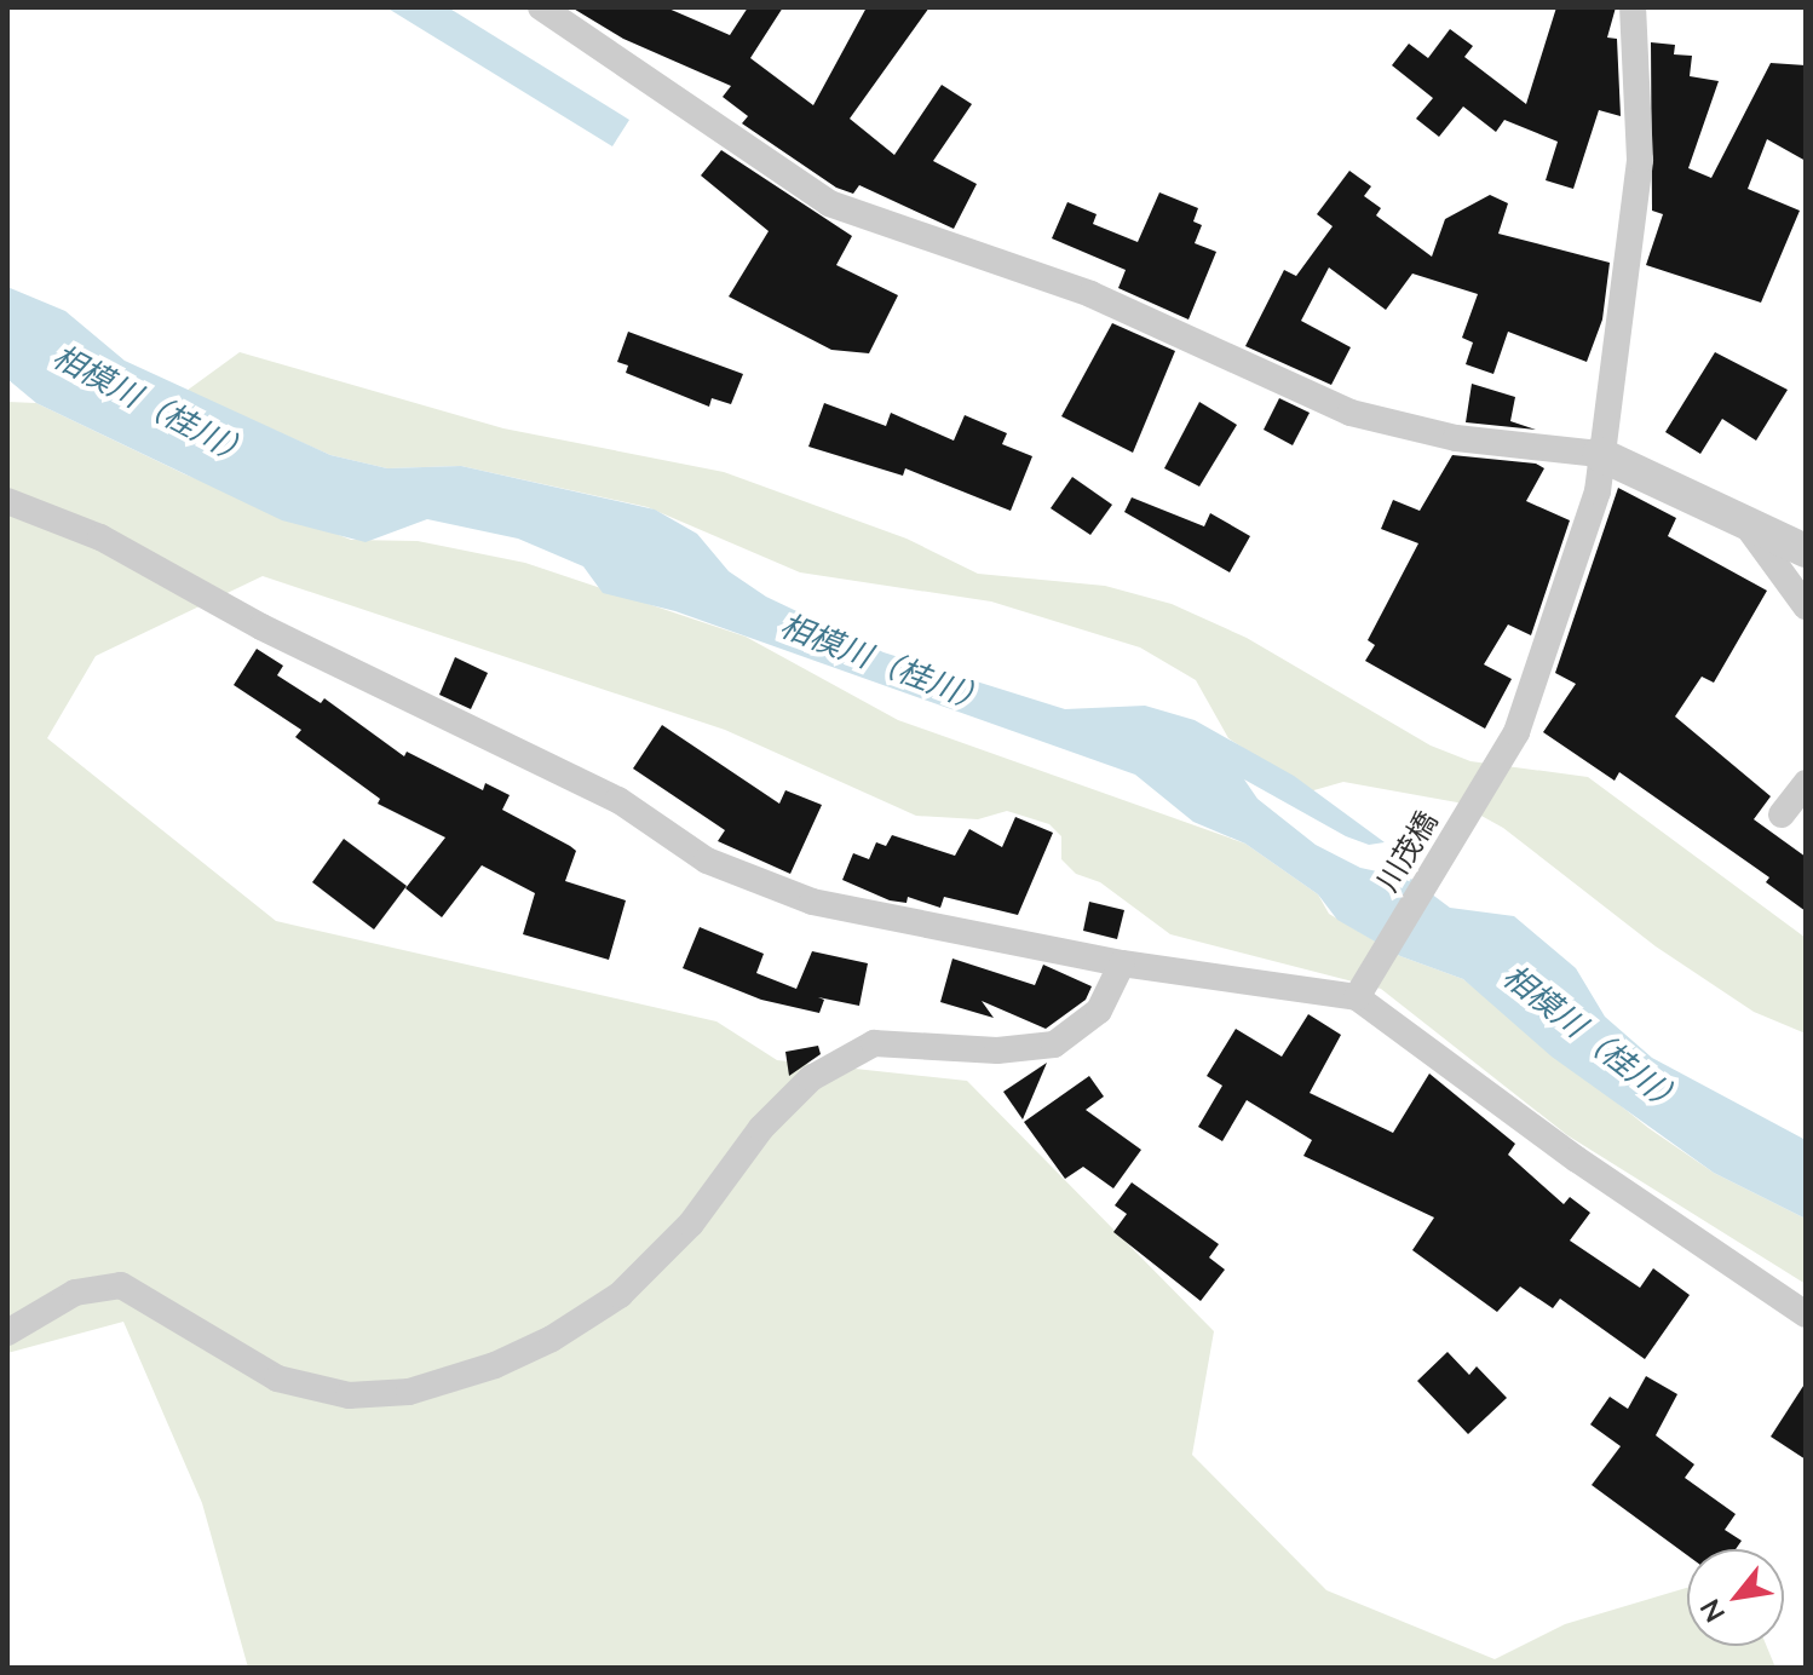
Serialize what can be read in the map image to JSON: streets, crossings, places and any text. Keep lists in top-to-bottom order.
{
  "streets": {
    "street": ["川茂橋"]
  },
  "water": ["相模川（桂川）"],
  "north": "bottom left"
}
